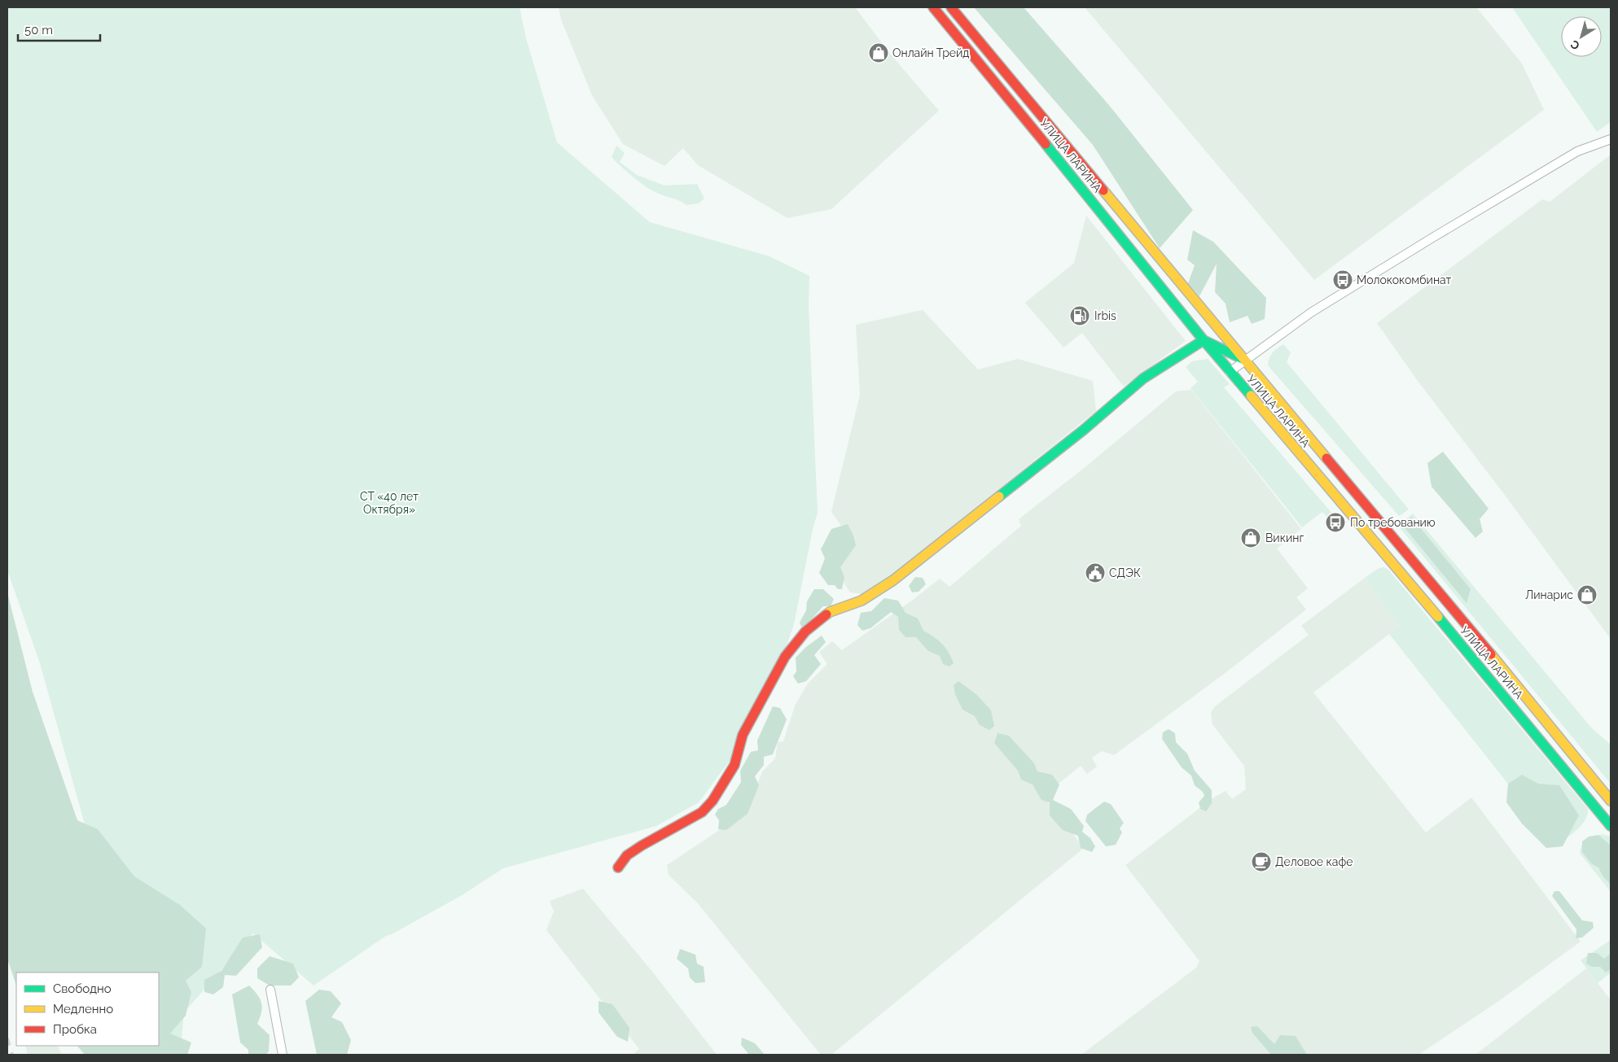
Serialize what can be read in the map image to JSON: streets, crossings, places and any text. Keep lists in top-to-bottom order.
{
  "streets": {
    "main road": ["УЛИЦА ЛАРИНА"]
  },
  "parks": ["СТ «40 лет Октября»"],
  "places": {
    "shop": ["Онлайн Трейд", "Викинг", "Линарис"],
    "bus stop": ["Молококомбинат", "По требованию"],
    "fuel station": ["Irbis"],
    "public building": ["СДЭК"],
    "cafe": ["Деловое кафе"]
  },
  "legend": ["Свободно", "Медленно", "Пробка"],
  "scale_bar": "50 m",
  "north": "bottom left"
}
